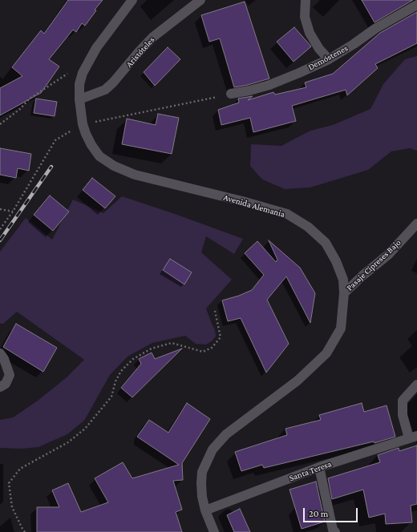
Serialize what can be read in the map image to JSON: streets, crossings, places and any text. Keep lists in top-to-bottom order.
{
  "streets": {
    "street": [
      "Aristóteles",
      "Demóstenes",
      "Avenida Alemania",
      "Pasaje Cipreses Bajo",
      "Santa Teresa"
    ]
  },
  "crossings": [
    ["Aristóteles", "Avenida Alemania"],
    ["Avenida Alemania", "Pasaje Cipreses Bajo"],
    ["Avenida Alemania", "Santa Teresa"]
  ],
  "scale_bar": "20 m"
}
